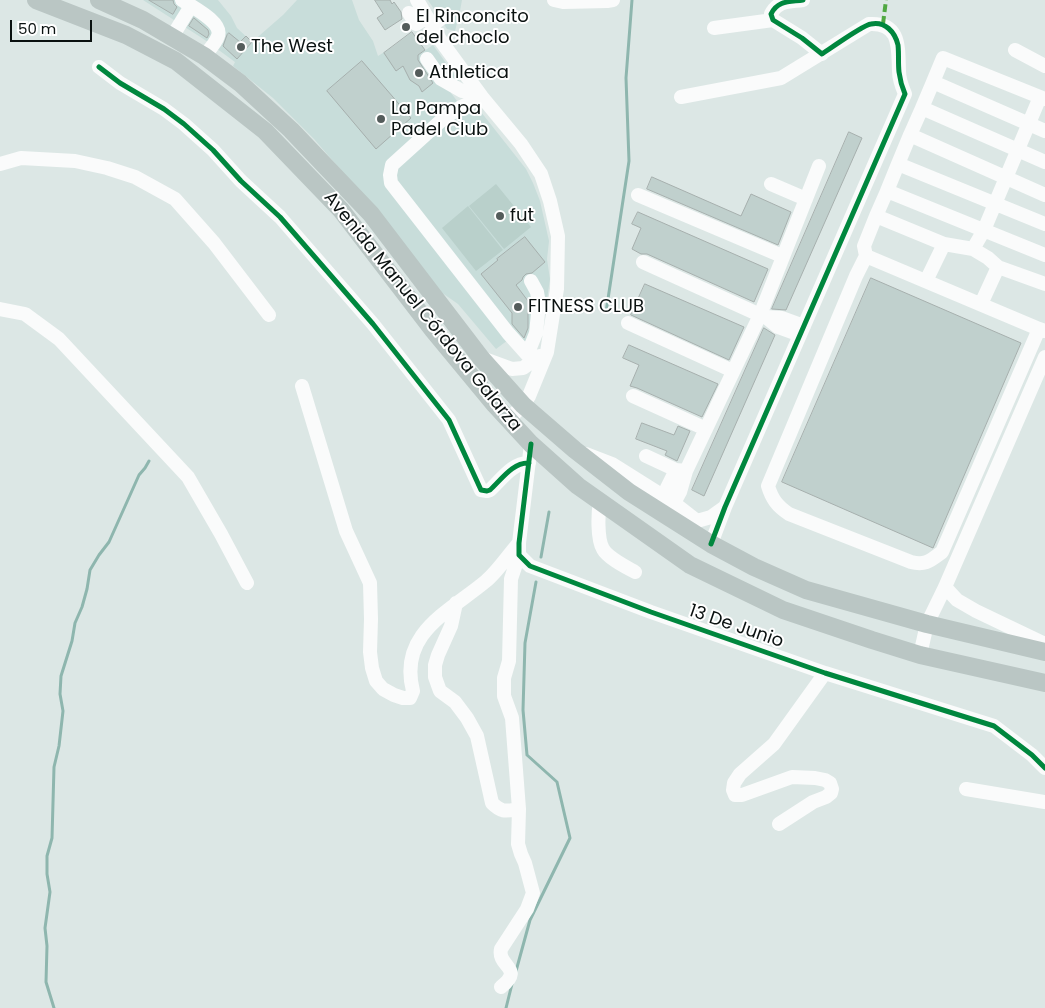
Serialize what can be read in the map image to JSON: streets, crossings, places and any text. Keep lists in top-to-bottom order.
{
  "streets": {
    "main road": ["Avenida Manuel Córdova Galarza"],
    "street": ["13 De Junio"]
  },
  "places": [
    "El Rinconcito del choclo",
    "The West",
    "Athletica",
    "La Pampa Padel Club",
    "fut",
    "FITNESS CLUB"
  ],
  "scale_bar": "50 m"
}
